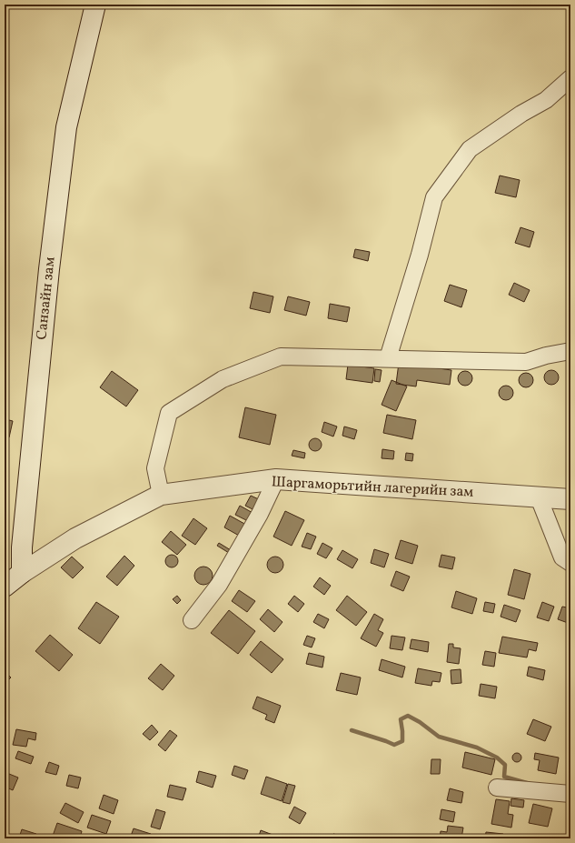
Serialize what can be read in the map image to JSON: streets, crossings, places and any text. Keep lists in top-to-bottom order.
{
  "streets": {
    "main road": ["Санзайн зам", "Шаргаморьтийн лагерийн зам"]
  },
  "crossings": [
    ["Санзайн зам", "Шаргаморьтийн лагерийн зам"]
  ]
}
